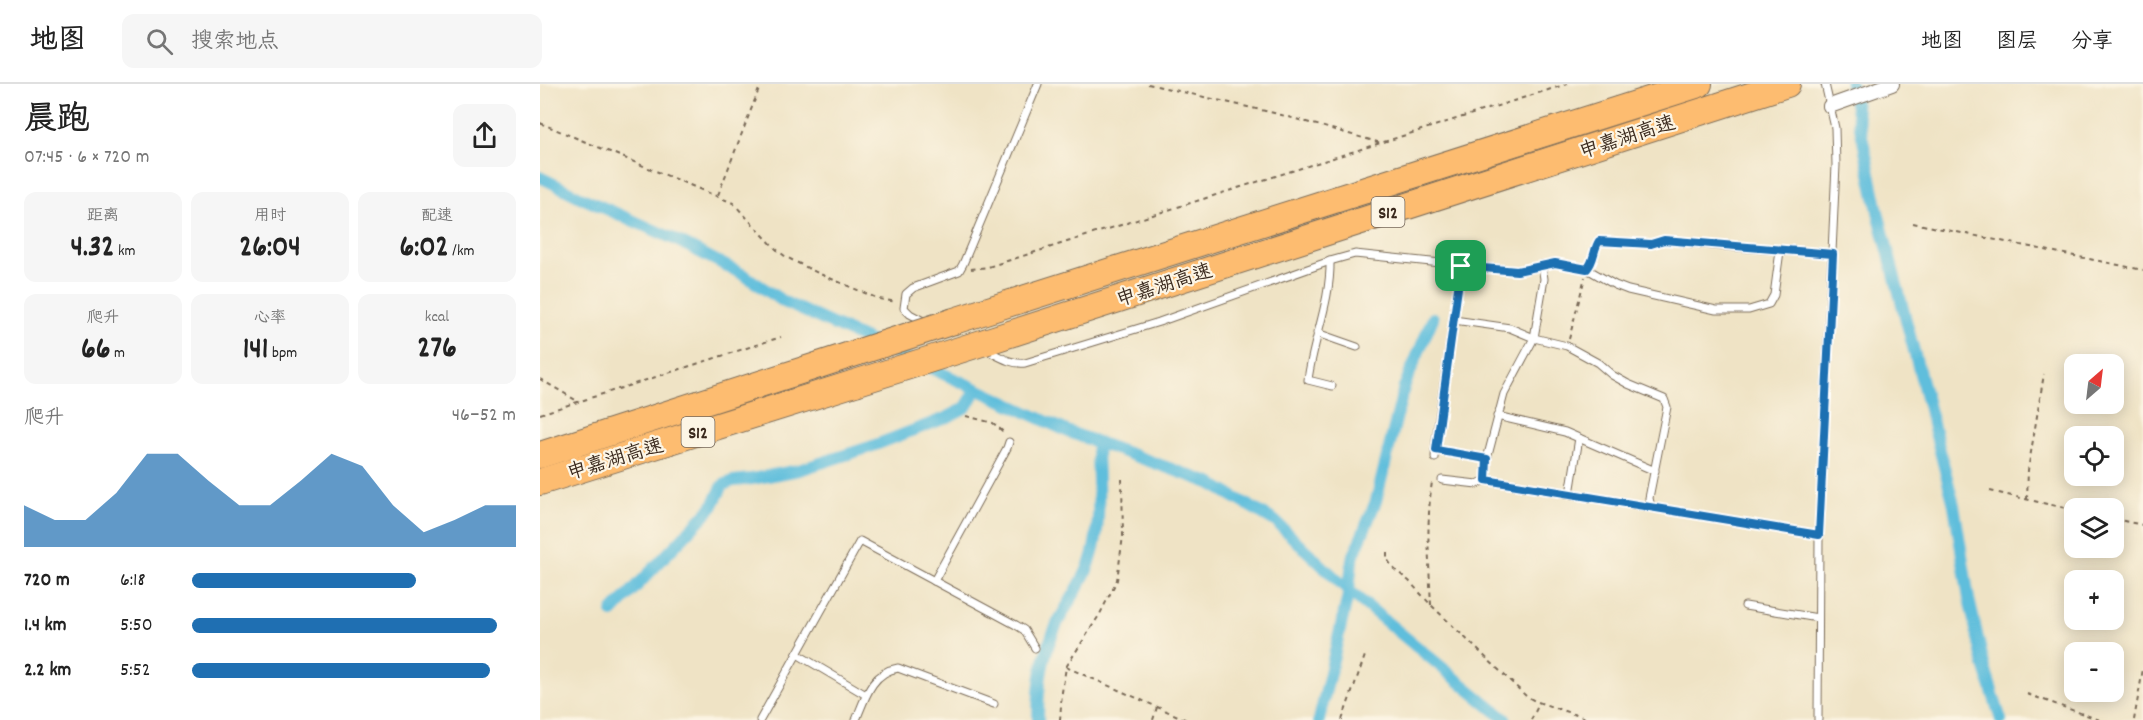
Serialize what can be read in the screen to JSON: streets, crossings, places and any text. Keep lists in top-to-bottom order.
{
  "streets": {
    "highway": ["申嘉湖高速", "S12"]
  },
  "north": "top right",
  "page": {
    "header": "地图",
    "search": "搜索地点",
    "nav": ["地图", "图层", "分享"],
    "heading": ["晨跑", "07:45 · 6 × 720 m"],
    "stats": [
      ["距离", "4.32 km"],
      ["用时", "26:04"],
      ["配速", "6:02 /km"],
      ["爬升", "66 m"],
      ["心率", "141 bpm"],
      ["kcal", "276"]
    ],
    "map_buttons": ["+", "−"],
    "chart": ["爬升", "46–52 m"],
    "list": [
      {
        "name": "720 m",
        "note": "6:18"
      },
      {
        "name": "1.4 km",
        "note": "5:50"
      },
      {
        "name": "2.2 km",
        "note": "5:52"
      }
    ]
  }
}
